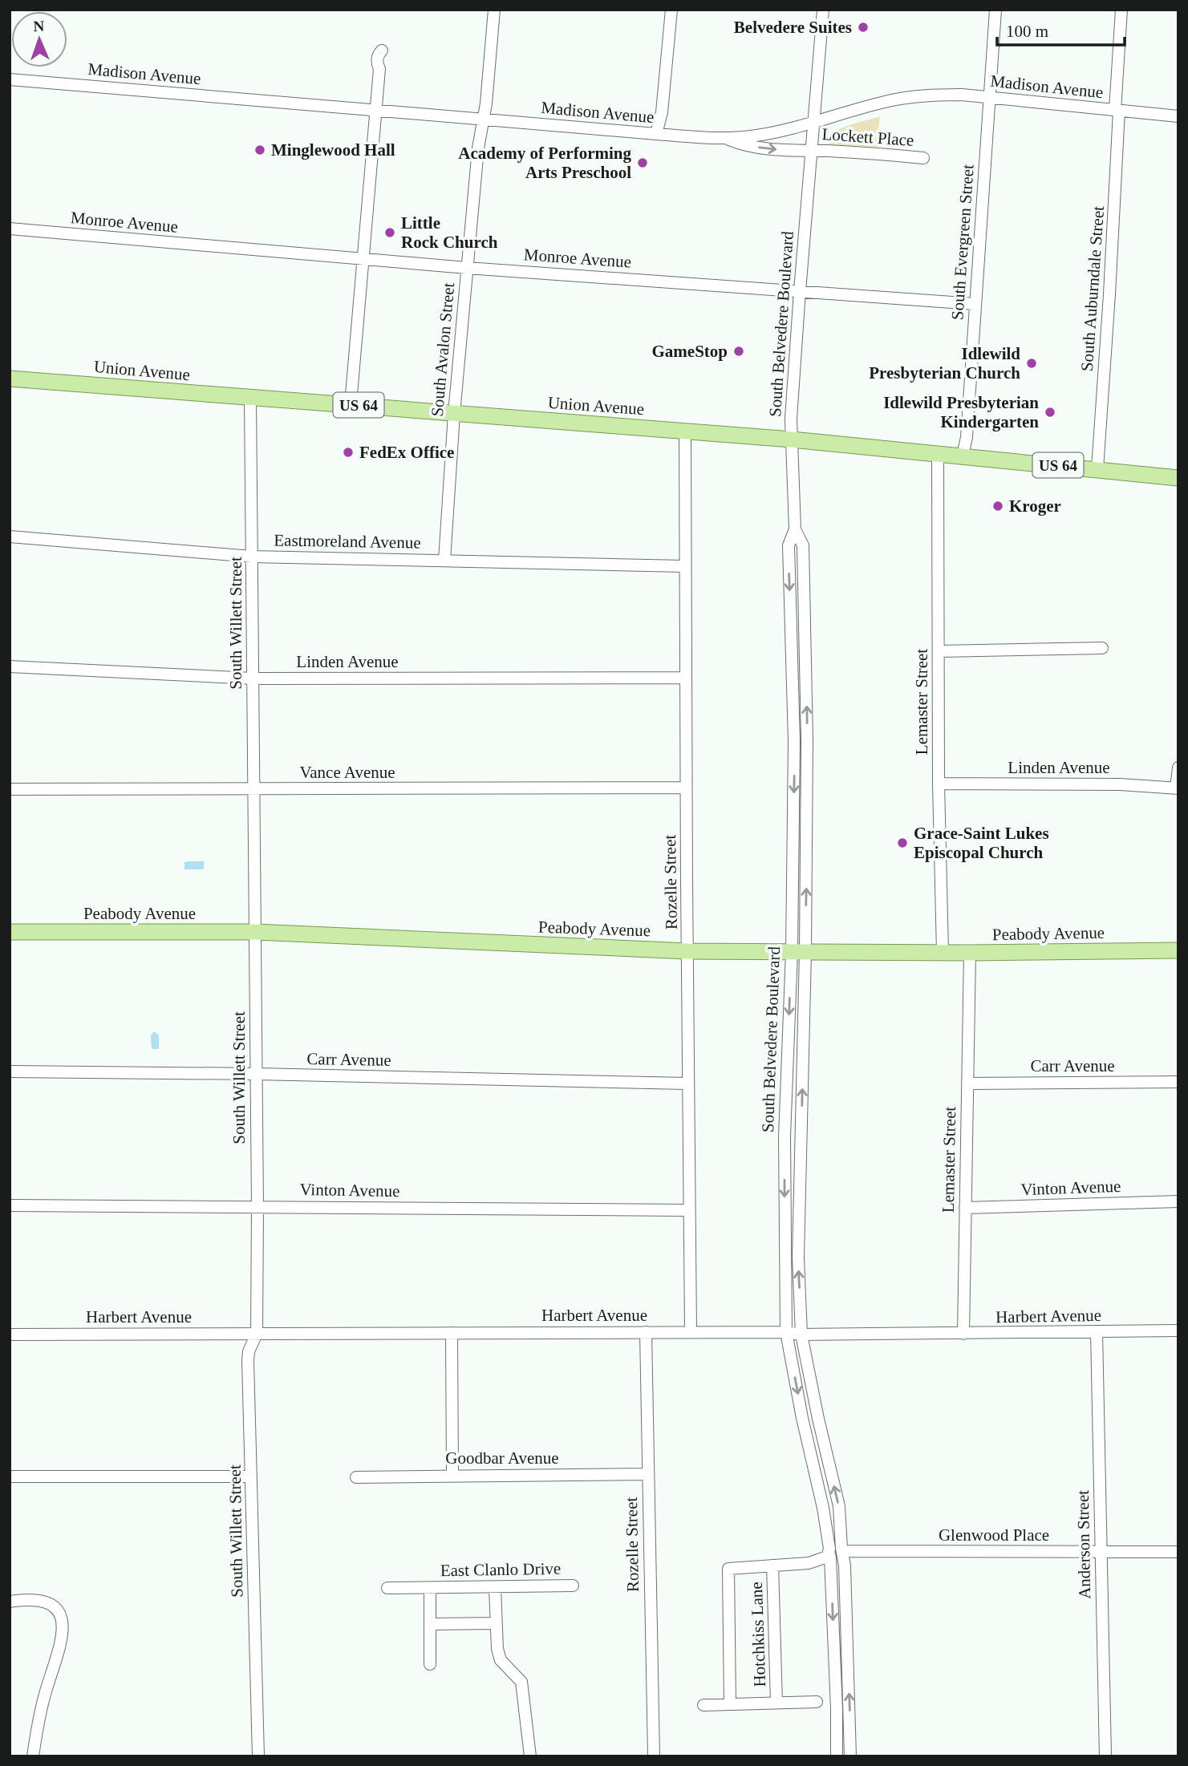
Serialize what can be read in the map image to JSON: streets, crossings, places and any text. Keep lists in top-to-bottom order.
{
  "streets": {
    "main road": ["Union Avenue", "US 64", "Peabody Avenue"],
    "street": [
      "Madison Avenue",
      "Lockett Place",
      "Monroe Avenue",
      "South Evergreen Street",
      "South Auburndale Street",
      "South Belvedere Boulevard",
      "South Avalon Street",
      "Eastmoreland Avenue",
      "South Willett Street",
      "Linden Avenue",
      "Lemaster Street",
      "Vance Avenue",
      "Rozelle Street",
      "Carr Avenue",
      "Vinton Avenue",
      "Harbert Avenue",
      "Goodbar Avenue",
      "Glenwood Place",
      "Anderson Street",
      "East Clanlo Drive",
      "Hotchkiss Lane"
    ]
  },
  "crossings": [
    ["Madison Avenue", "Lockett Place"],
    ["Madison Avenue", "South Evergreen Street"],
    ["Madison Avenue", "South Auburndale Street"],
    ["Madison Avenue", "South Belvedere Boulevard"],
    ["Madison Avenue", "South Avalon Street"],
    ["Lockett Place", "South Belvedere Boulevard"],
    ["Monroe Avenue", "South Evergreen Street"],
    ["Monroe Avenue", "South Belvedere Boulevard"],
    ["Monroe Avenue", "South Avalon Street"],
    ["South Evergreen Street", "Union Avenue"],
    ["South Auburndale Street", "Union Avenue"],
    ["South Belvedere Boulevard", "Union Avenue"],
    ["South Belvedere Boulevard", "Peabody Avenue"],
    ["South Belvedere Boulevard", "Harbert Avenue"],
    ["South Belvedere Boulevard", "Glenwood Place"],
    ["South Avalon Street", "Union Avenue"],
    ["South Avalon Street", "Eastmoreland Avenue"],
    ["Union Avenue", "South Willett Street"],
    ["Union Avenue", "Lemaster Street"],
    ["Union Avenue", "Rozelle Street"],
    ["Eastmoreland Avenue", "South Willett Street"],
    ["Eastmoreland Avenue", "Rozelle Street"],
    ["South Willett Street", "Linden Avenue"],
    ["South Willett Street", "Vance Avenue"],
    ["South Willett Street", "Peabody Avenue"],
    ["South Willett Street", "Carr Avenue"],
    ["South Willett Street", "Vinton Avenue"],
    ["South Willett Street", "Harbert Avenue"],
    ["Linden Avenue", "Lemaster Street"],
    ["Linden Avenue", "Rozelle Street"],
    ["Lemaster Street", "Peabody Avenue"],
    ["Lemaster Street", "Carr Avenue"],
    ["Lemaster Street", "Vinton Avenue"],
    ["Lemaster Street", "Harbert Avenue"],
    ["Vance Avenue", "Rozelle Street"],
    ["Rozelle Street", "Peabody Avenue"],
    ["Rozelle Street", "Carr Avenue"],
    ["Rozelle Street", "Vinton Avenue"],
    ["Rozelle Street", "Harbert Avenue"],
    ["Rozelle Street", "Goodbar Avenue"],
    ["Harbert Avenue", "Anderson Street"],
    ["Glenwood Place", "Anderson Street"],
    ["Glenwood Place", "Hotchkiss Lane"]
  ],
  "one_way": ["Lockett Place"],
  "places": [
    "Belvedere Suites",
    "Minglewood Hall",
    "Academy of Performing Arts Preschool",
    "Little Rock Church",
    "GameStop",
    "Idlewild Presbyterian Church",
    "Idlewild Presbyterian Kindergarten",
    "FedEx Office",
    "Kroger",
    "Grace-Saint Lukes Episcopal Church"
  ],
  "scale_bar": "100 m",
  "north": "top"
}
